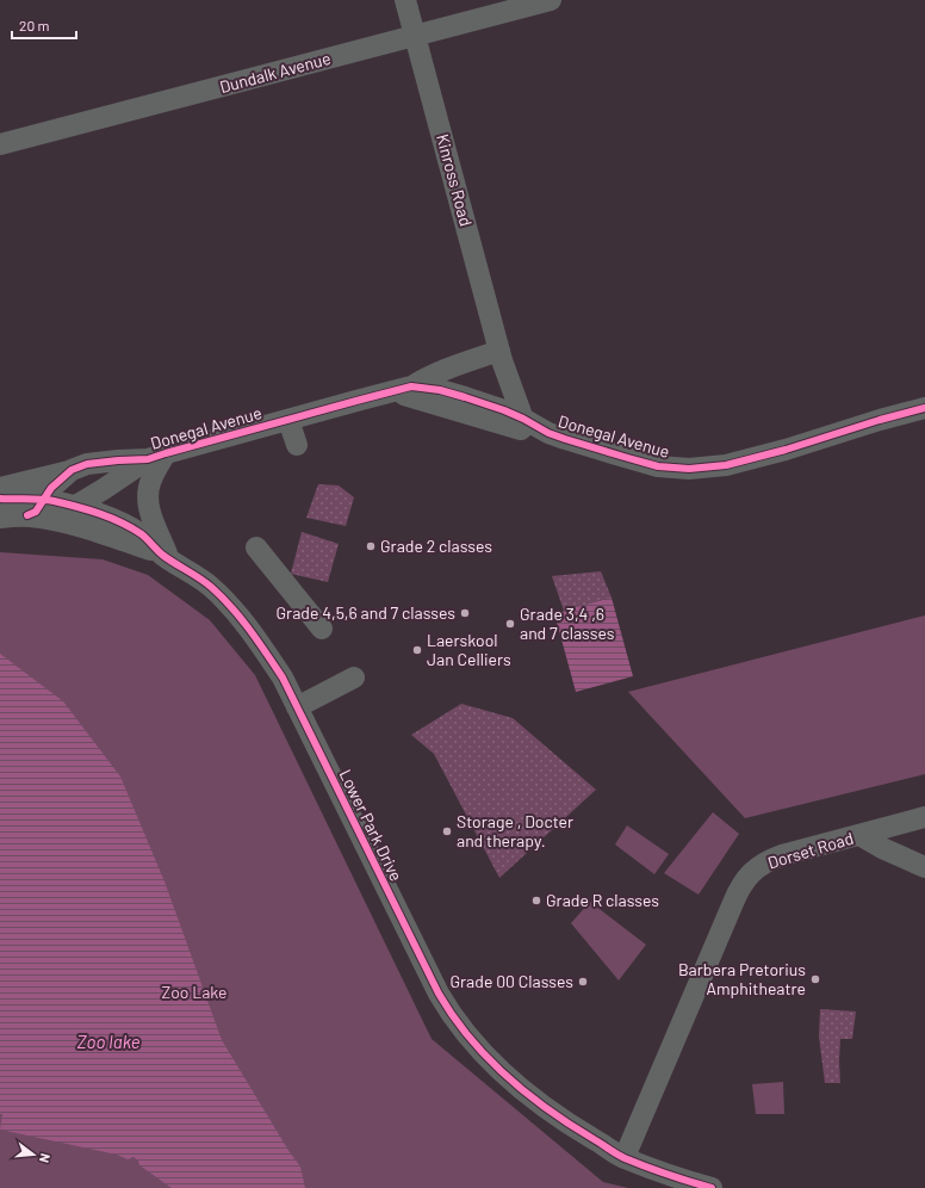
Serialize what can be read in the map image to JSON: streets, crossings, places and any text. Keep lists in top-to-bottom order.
{
  "streets": {
    "street": [
      "Dundalk Avenue",
      "Kinross Road",
      "Donegal Avenue",
      "Lower Park Drive",
      "Dorset Road"
    ]
  },
  "crossings": [
    ["Dundalk Avenue", "Kinross Road"],
    ["Kinross Road", "Donegal Avenue"],
    ["Donegal Avenue", "Lower Park Drive"],
    ["Lower Park Drive", "Dorset Road"]
  ],
  "water": ["Zoo lake"],
  "parks": ["Zoo Lake"],
  "places": [
    "Grade 2 classes",
    "Grade 4,5,6 and 7 classes",
    "Grade 3,4 ,6 and 7 classes",
    "Laerskool Jan Celliers",
    "Storage , Docter and therapy.",
    "Grade R classes",
    "Barbera Pretorius Amphitheatre",
    "Grade 00 Classes"
  ],
  "scale_bar": "20 m",
  "north": "right"
}
